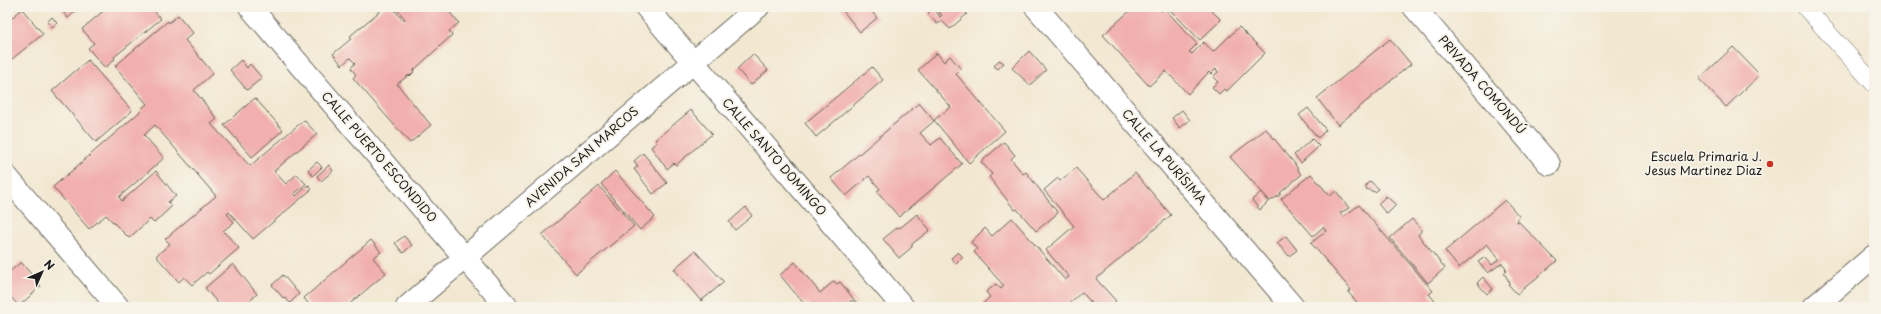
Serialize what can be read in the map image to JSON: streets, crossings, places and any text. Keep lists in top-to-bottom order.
{
  "streets": {
    "street": [
      "PRIVADA COMONDÚ",
      "CALLE PUERTO ESCONDIDO",
      "AVENIDA SAN MARCOS",
      "CALLE SANTO DOMINGO",
      "CALLE LA PURÍSIMA"
    ]
  },
  "crossings": [
    ["CALLE PUERTO ESCONDIDO", "AVENIDA SAN MARCOS"],
    ["AVENIDA SAN MARCOS", "CALLE SANTO DOMINGO"]
  ],
  "places": ["Escuela Primaria J. Jesus Martinez Diaz"],
  "north": "top right"
}
